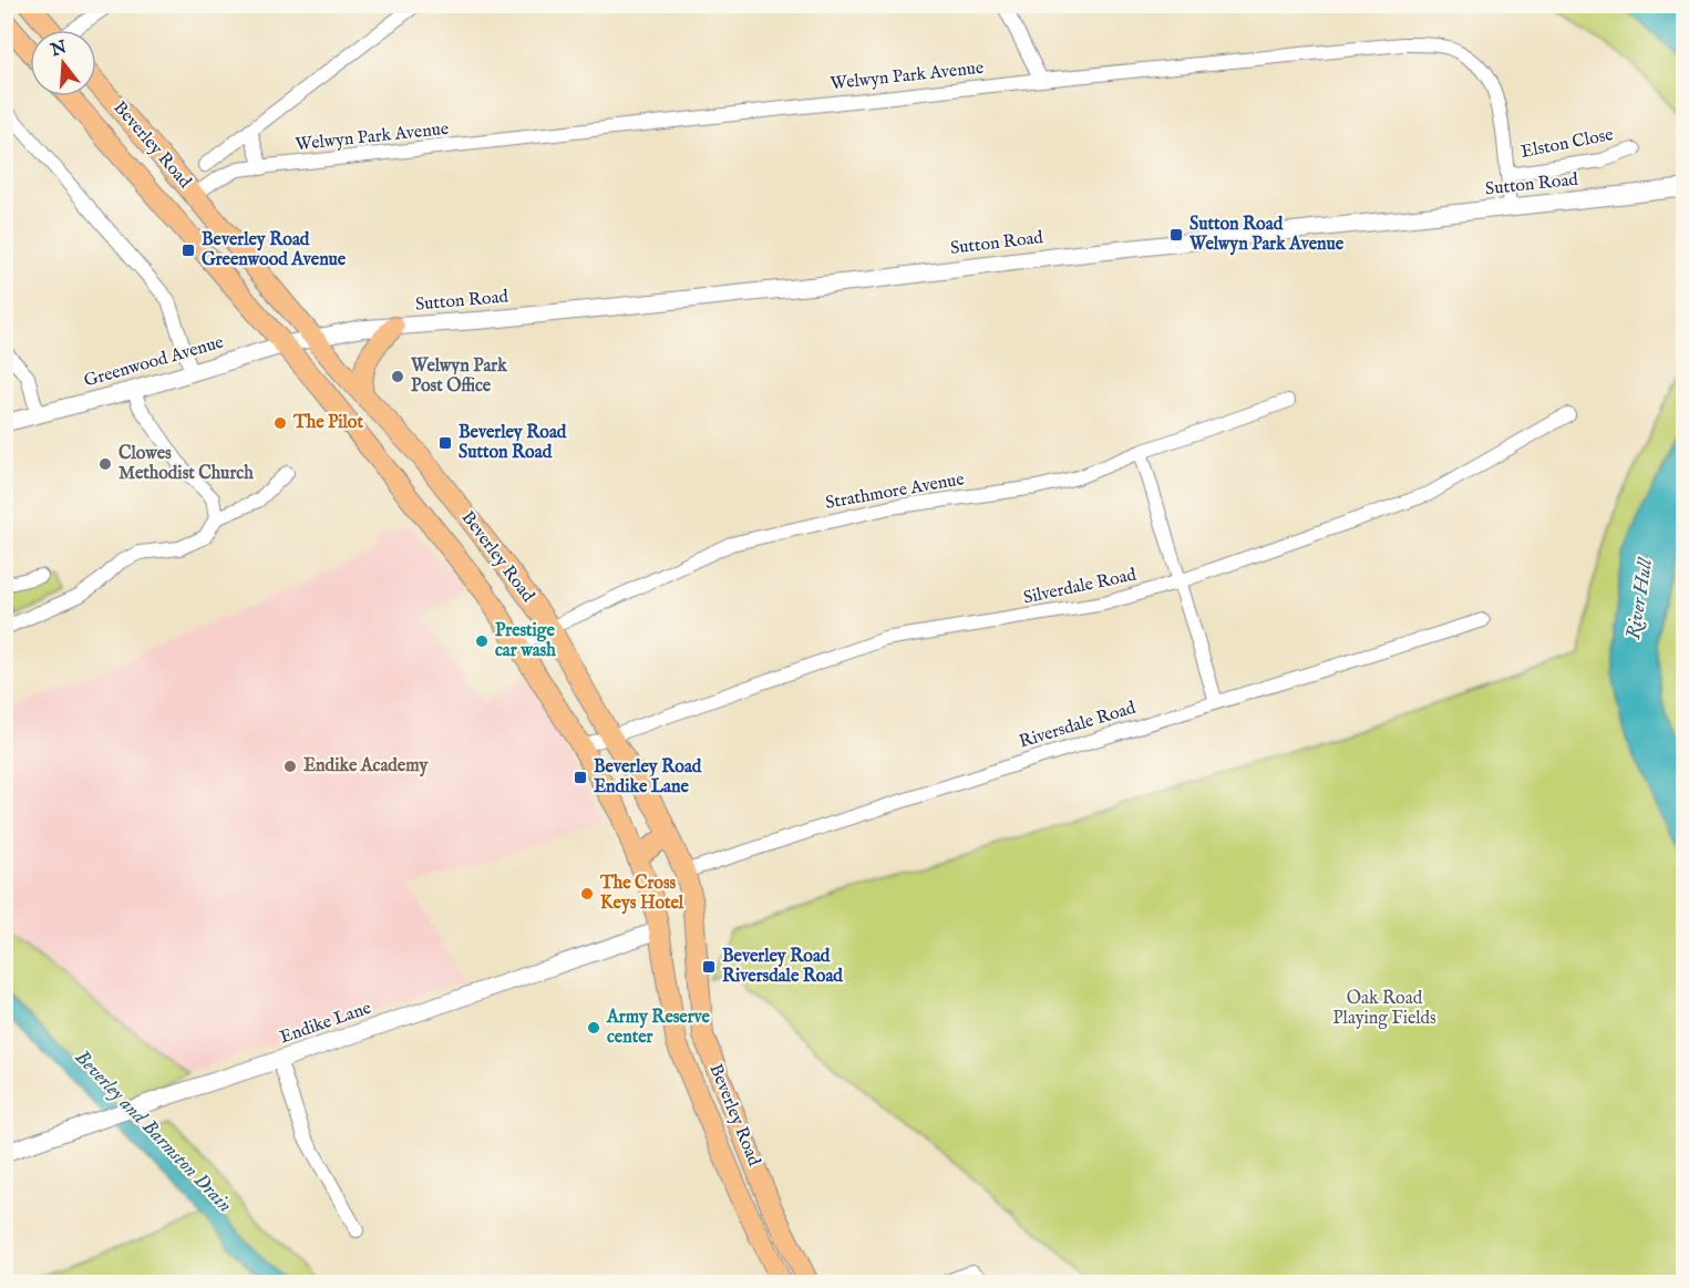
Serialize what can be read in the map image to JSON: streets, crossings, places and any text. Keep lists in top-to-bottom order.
{
  "streets": {
    "main road": ["Beverley Road"],
    "street": [
      "Welwyn Park Avenue",
      "Elston Close",
      "Sutton Road",
      "Greenwood Avenue",
      "Strathmore Avenue",
      "Silverdale Road",
      "Riversdale Road",
      "Endike Lane"
    ]
  },
  "crossings": [
    ["Welwyn Park Avenue", "Elston Close"],
    ["Welwyn Park Avenue", "Beverley Road"],
    ["Welwyn Park Avenue", "Sutton Road"],
    ["Beverley Road", "Sutton Road"],
    ["Beverley Road", "Greenwood Avenue"],
    ["Beverley Road", "Strathmore Avenue"],
    ["Beverley Road", "Silverdale Road"],
    ["Beverley Road", "Riversdale Road"],
    ["Beverley Road", "Endike Lane"],
    ["Sutton Road", "Greenwood Avenue"]
  ],
  "water": ["River Hull", "Beverley and Barmston Drain"],
  "parks": ["Oak Road Playing Fields"],
  "places": {
    "transit": [
      "Sutton Road Welwyn Park Avenue",
      "Beverley Road Greenwood Avenue",
      "Beverley Road Sutton Road",
      "Beverley Road Endike Lane",
      "Beverley Road Riversdale Road"
    ],
    "other": [
      "Welwyn Park Post Office",
      "The Pilot",
      "Clowes Methodist Church",
      "Prestige car wash",
      "Endike Academy",
      "The Cross Keys Hotel",
      "Army Reserve center"
    ]
  },
  "north": "top"
}
